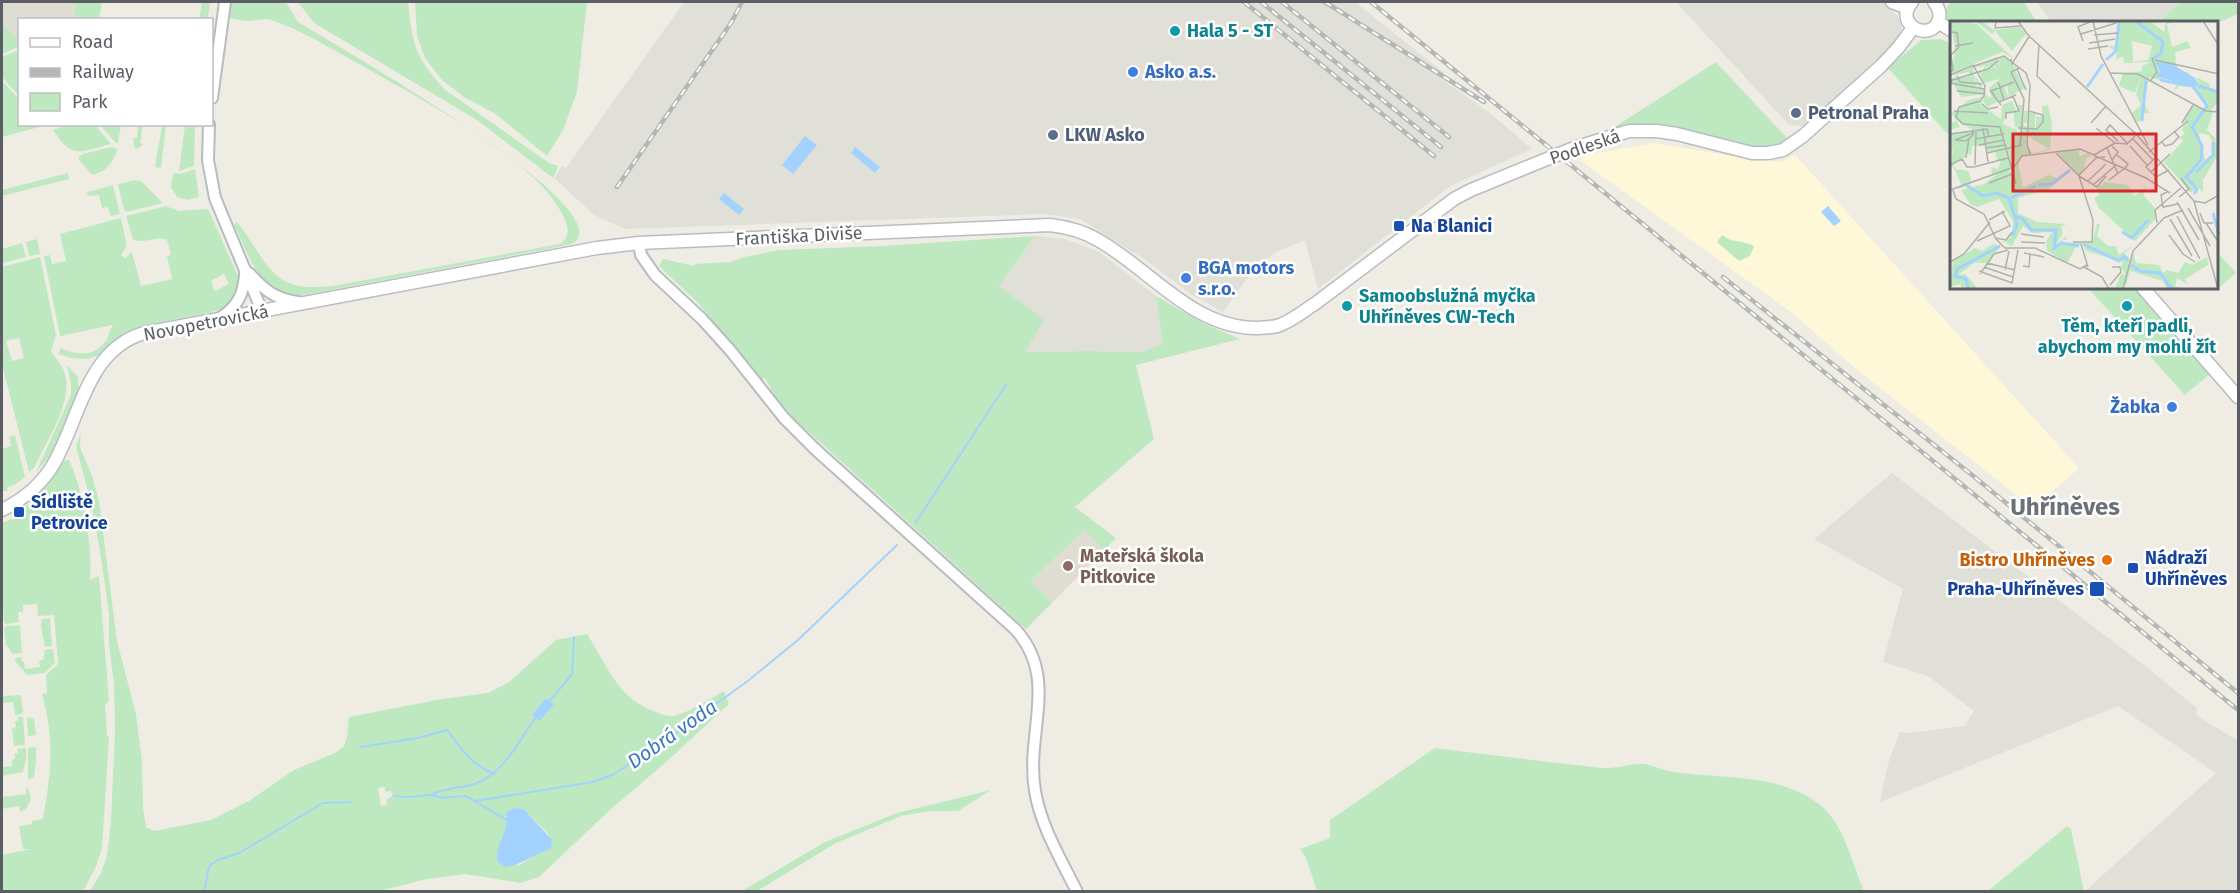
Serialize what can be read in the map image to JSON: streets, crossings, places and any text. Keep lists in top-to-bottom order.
{
  "streets": {
    "main road": ["Podleská", "Františka Diviše", "Novopetrovická"]
  },
  "crossings": [
    ["Podleská", "Františka Diviše"],
    ["Františka Diviše", "Novopetrovická"]
  ],
  "districts": ["Uhříněves"],
  "water": ["Dobrá voda"],
  "places": {
    "other": [
      "Hala 5 - ST",
      "Asko a.s.",
      "Petronal Praha",
      "LKW Asko",
      "BGA motors s.r.o.",
      "Samoobslužná myčka Uhříněves CW-Tech",
      "Těm, kteří padli, abychom my mohli žít",
      "Žabka",
      "Bistro Uhříněves",
      "Mateřská škola Pitkovice"
    ],
    "transit": [
      "Na Blanici",
      "Sídliště Petrovice",
      "Nádraží Uhříněves",
      "Praha-Uhříněves"
    ]
  },
  "legend": ["Road", "Railway", "Park"]
}
